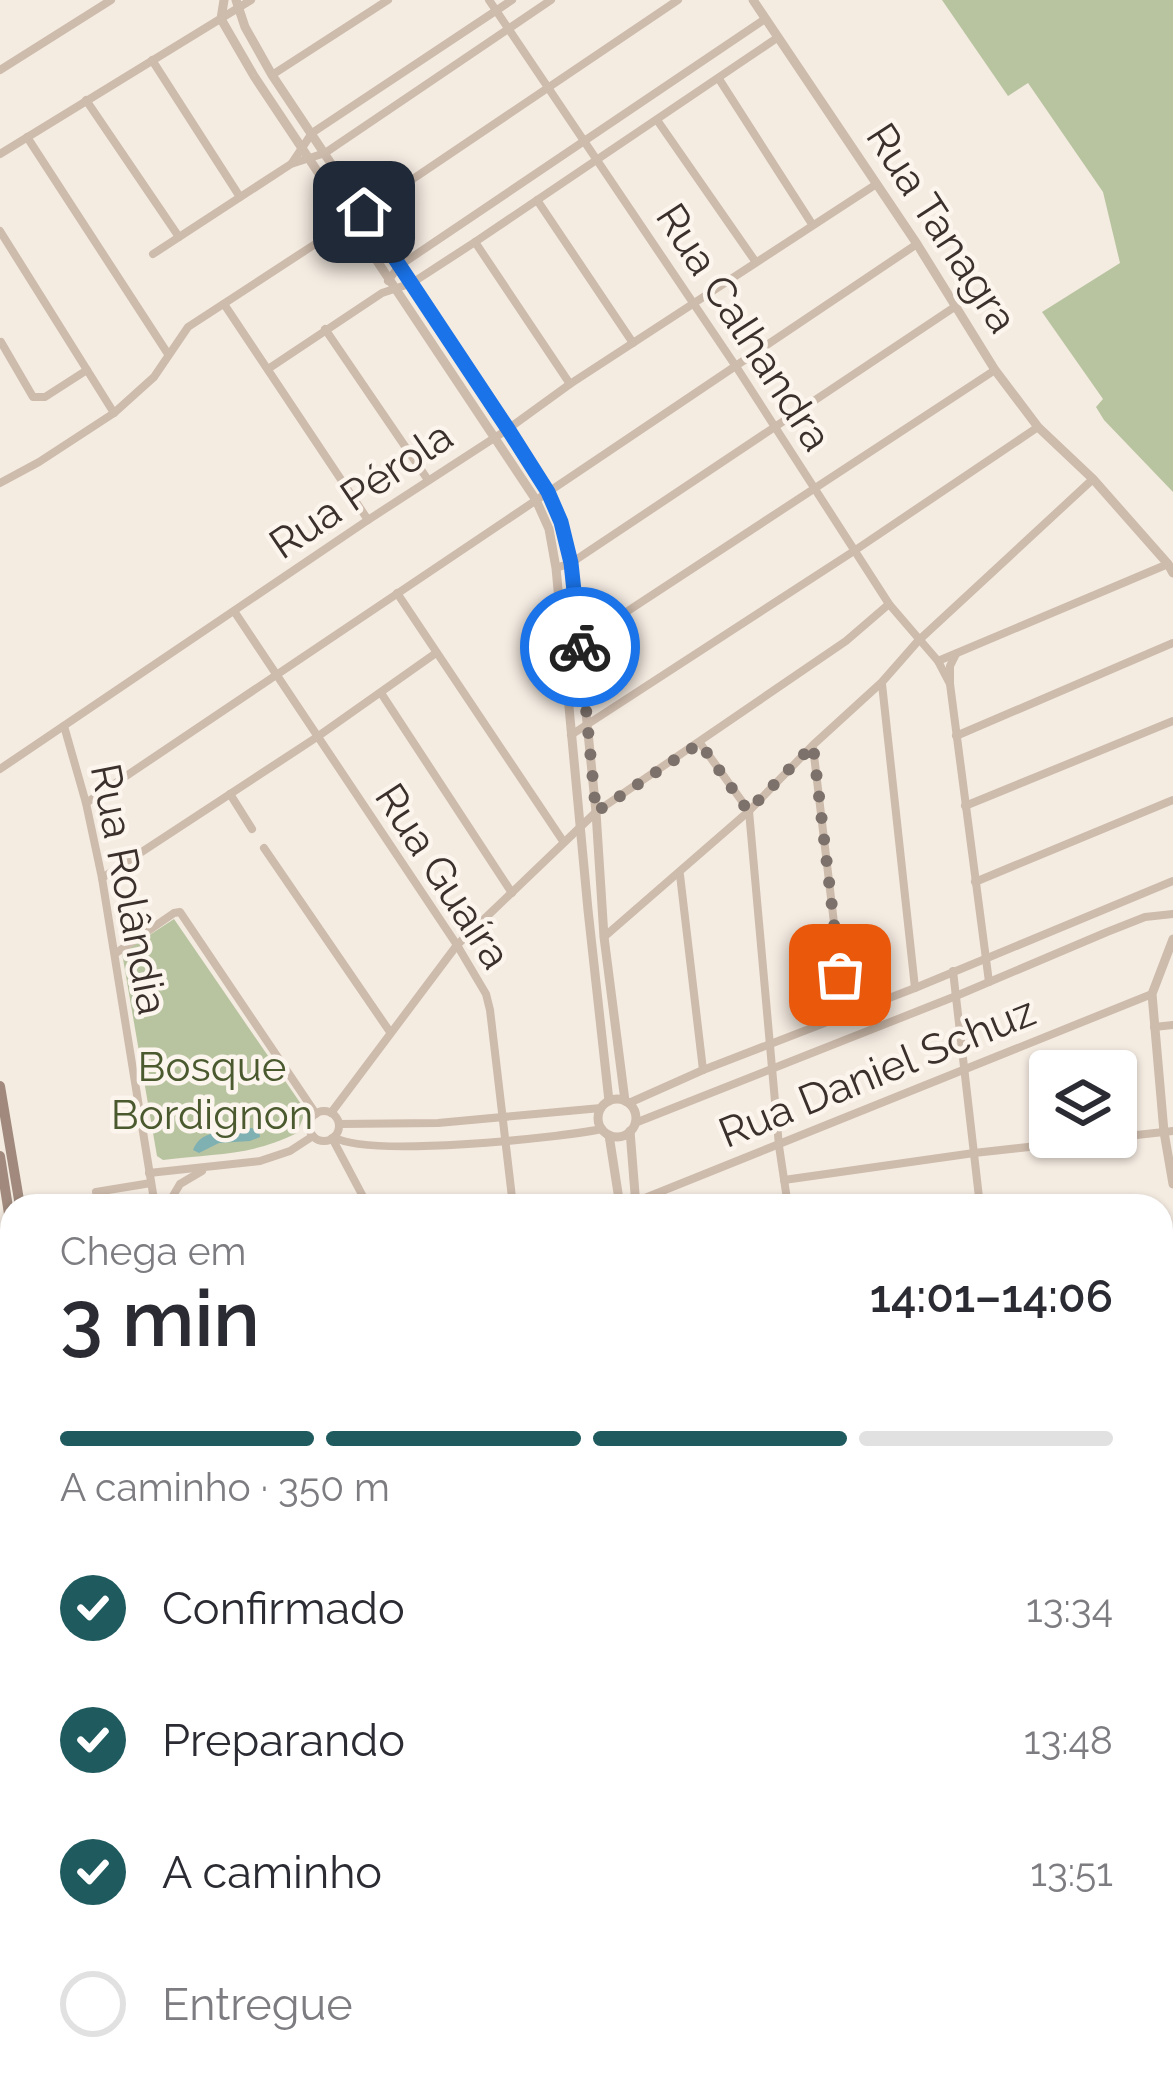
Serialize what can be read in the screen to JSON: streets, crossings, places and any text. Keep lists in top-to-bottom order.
{
  "streets": {
    "street": [
      "Rua Tanagra",
      "Rua Calhandra",
      "Rua Pérola",
      "Rua Guaíra",
      "Rua Rolândia",
      "Rua Daniel Schuz"
    ]
  },
  "crossings": [
    ["Rua Tanagra", "Rua Pérola"],
    ["Rua Calhandra", "Rua Pérola"],
    ["Rua Pérola", "Rua Guaíra"],
    ["Rua Pérola", "Rua Rolândia"]
  ],
  "parks": ["Bosque Bordignon"],
  "page": {
    "heading": ["3 min", "Chega em", "14:01–14:06"],
    "bar": "A caminho · 350 m",
    "list": [
      ["Confirmado", "13:34"],
      ["Preparando", "13:48"],
      ["A caminho", "13:51"],
      "Entregue"
    ]
  }
}
